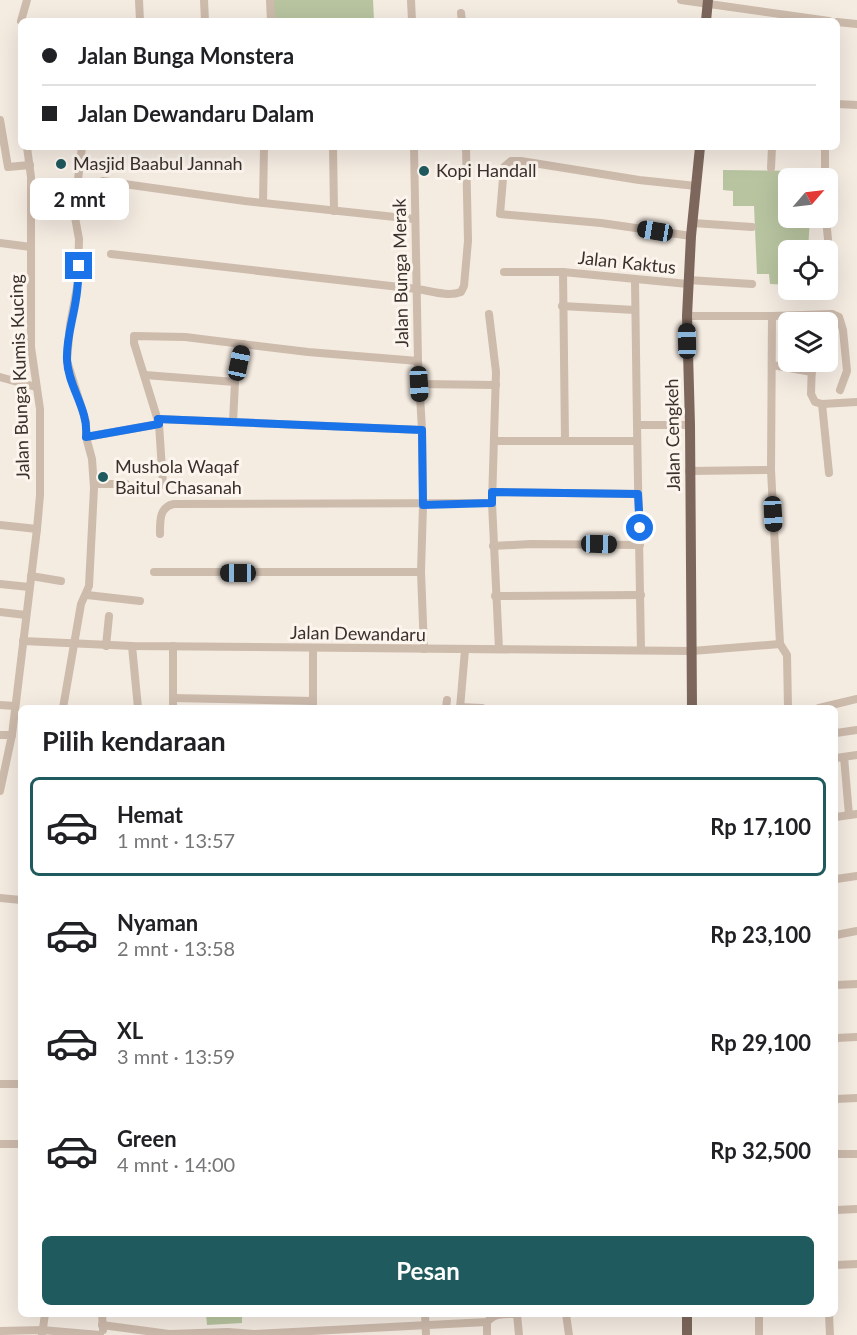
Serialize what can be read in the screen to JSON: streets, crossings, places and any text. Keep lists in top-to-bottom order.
{
  "streets": {
    "main road": ["Jalan Cengkeh"],
    "street": [
      "Jalan Kaktus",
      "Jalan Bunga Merak",
      "Jalan Bunga Kumis Kucing",
      "Jalan Dewandaru"
    ]
  },
  "crossings": [
    ["Jalan Kaktus", "Jalan Cengkeh"],
    ["Jalan Bunga Merak", "Jalan Dewandaru"],
    ["Jalan Bunga Kumis Kucing", "Jalan Dewandaru"],
    ["Jalan Cengkeh", "Jalan Dewandaru"]
  ],
  "places": ["Masjid Baabul Jannah", "Kopi Handall", "Mushola Waqaf Baitul Chasanah"],
  "north": "top right",
  "page": {
    "banner": ["Jalan Bunga Monstera", "Jalan Dewandaru Dalam"],
    "bubble": "2 mnt",
    "heading": "Pilih kendaraan",
    "list": [
      {
        "name": "Hemat",
        "note": "1 mnt · 13:57",
        "value": "Rp 17,100"
      },
      {
        "name": "Nyaman",
        "note": "2 mnt · 13:58",
        "value": "Rp 23,100"
      },
      {
        "name": "XL",
        "note": "3 mnt · 13:59",
        "value": "Rp 29,100"
      },
      {
        "name": "Green",
        "note": "4 mnt · 14:00",
        "value": "Rp 32,500"
      }
    ],
    "buttons": "Pesan"
  }
}
